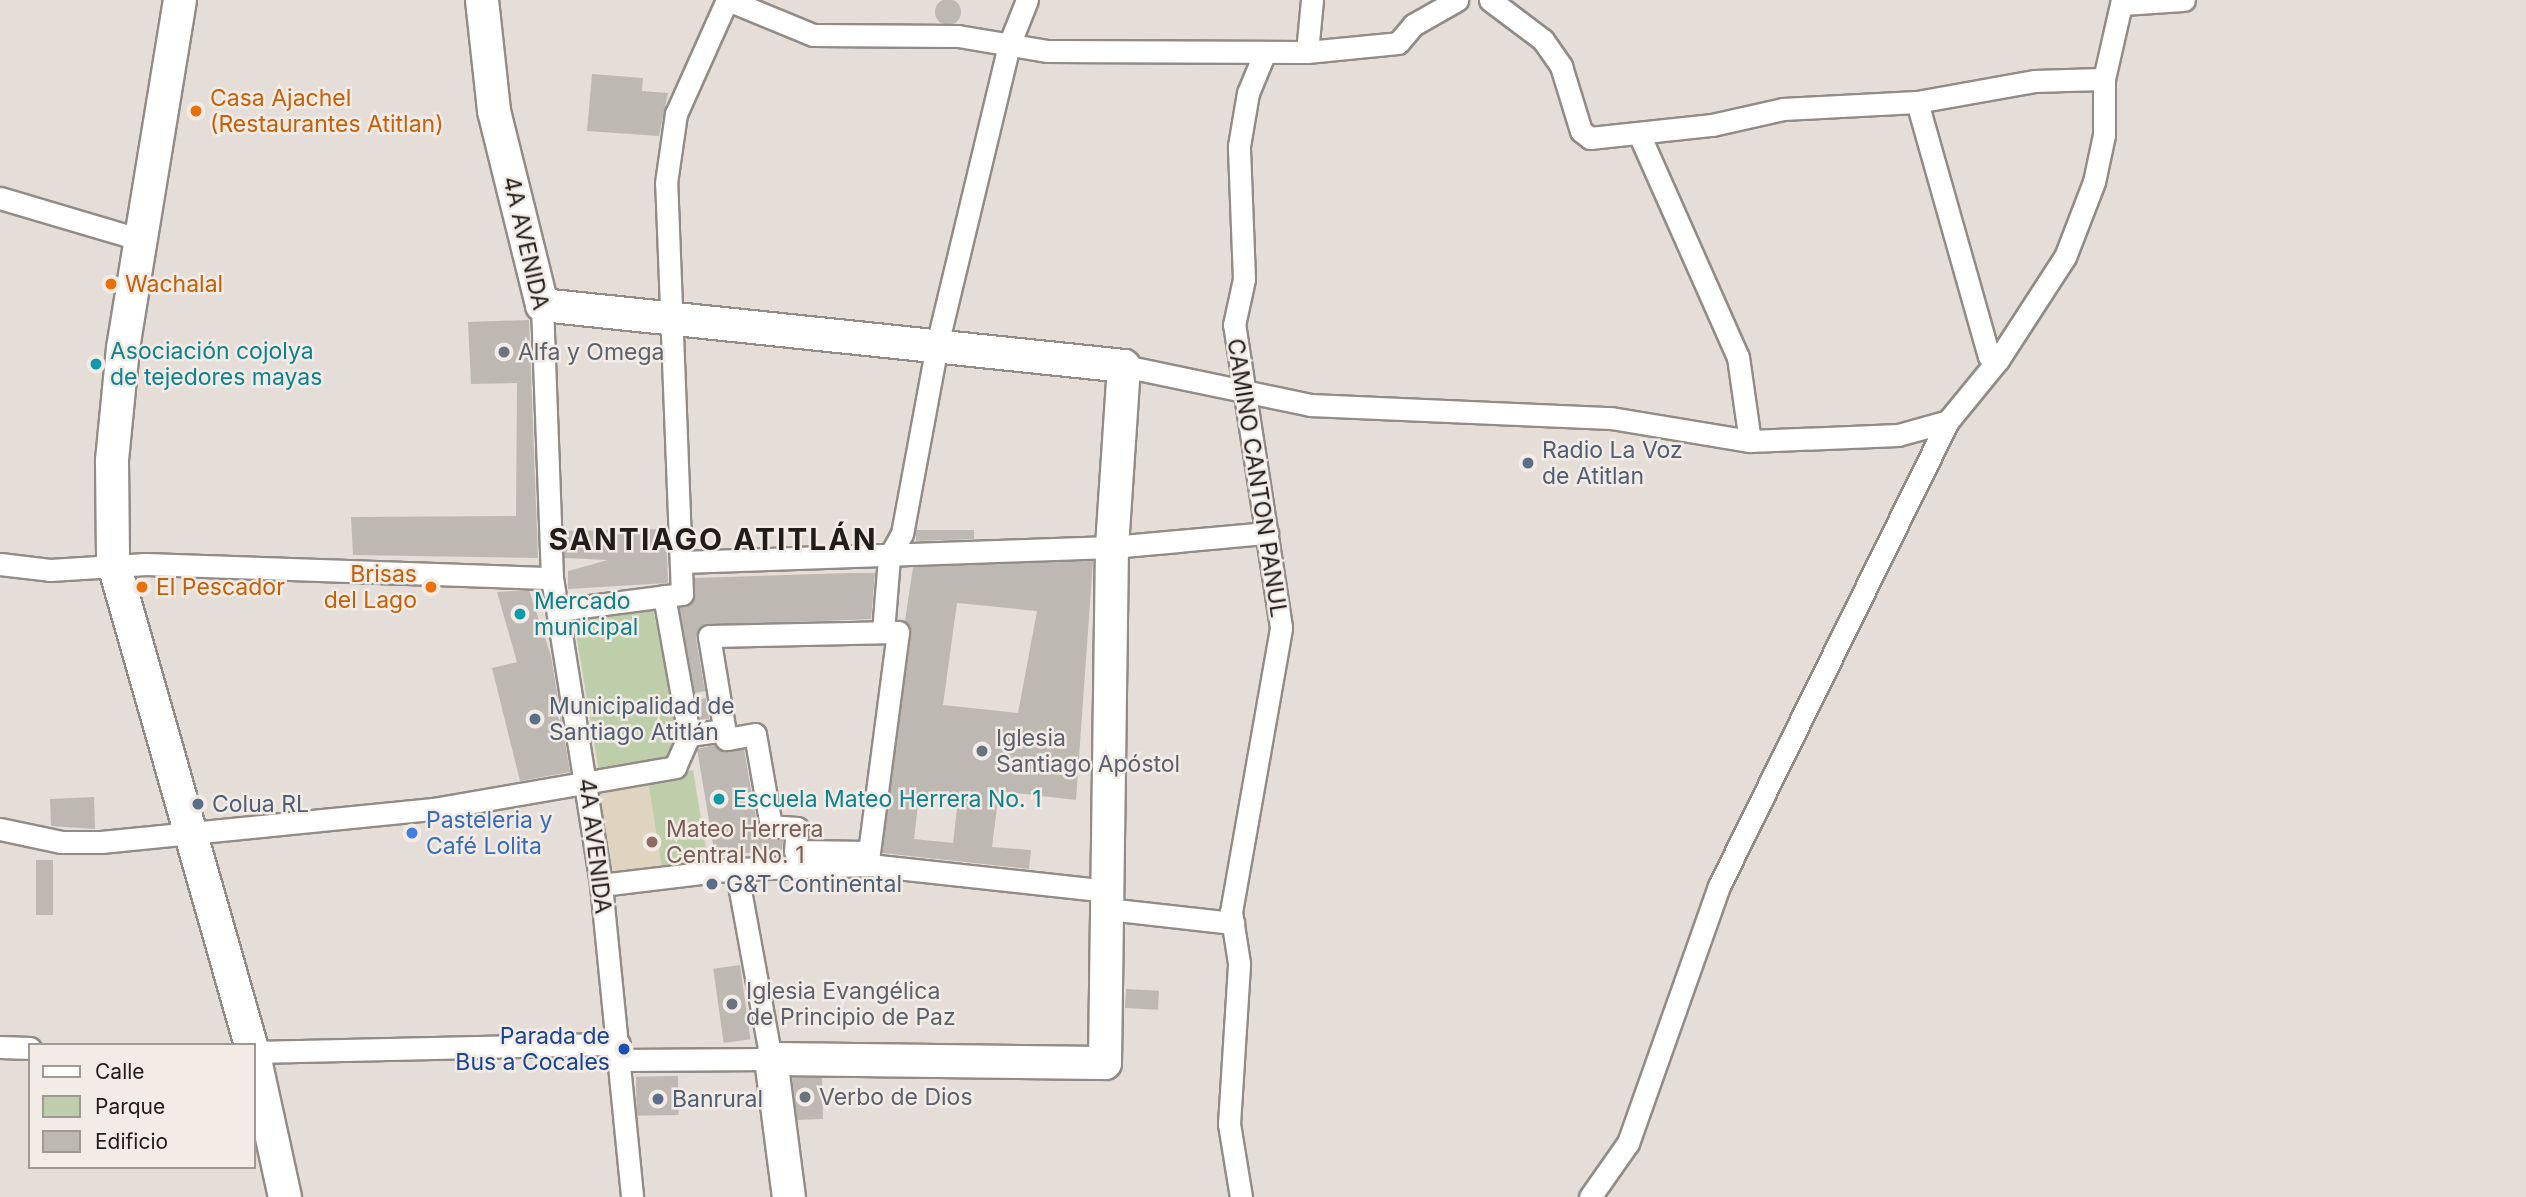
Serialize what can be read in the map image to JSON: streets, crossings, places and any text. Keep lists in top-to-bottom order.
{
  "streets": {
    "main road": ["4A AVENIDA"],
    "street": ["CAMINO CANTON PANUL"]
  },
  "districts": ["SANTIAGO ATITLÁN"],
  "places": [
    "Casa Ajachel (Restaurantes Atitlan)",
    "Wachalal",
    "Alfa y Omega",
    "Asociación cojolya de tejedores mayas",
    "Radio La Voz de Atitlan",
    "El Pescador",
    "Brisas del Lago",
    "Mercado municipal",
    "Municipalidad de Santiago Atitlán",
    "Iglesia Santiago Apóstol",
    "Escuela Mateo Herrera No. 1",
    "Colua RL",
    "Pasteleria y Café Lolita",
    "Mateo Herrera Central No. 1",
    "G&T Continental",
    "Iglesia Evangélica de Principio de Paz",
    "Parada de Bus a Cocales",
    "Verbo de Dios",
    "Banrural"
  ],
  "legend": ["Calle", "Parque", "Edificio"]
}
